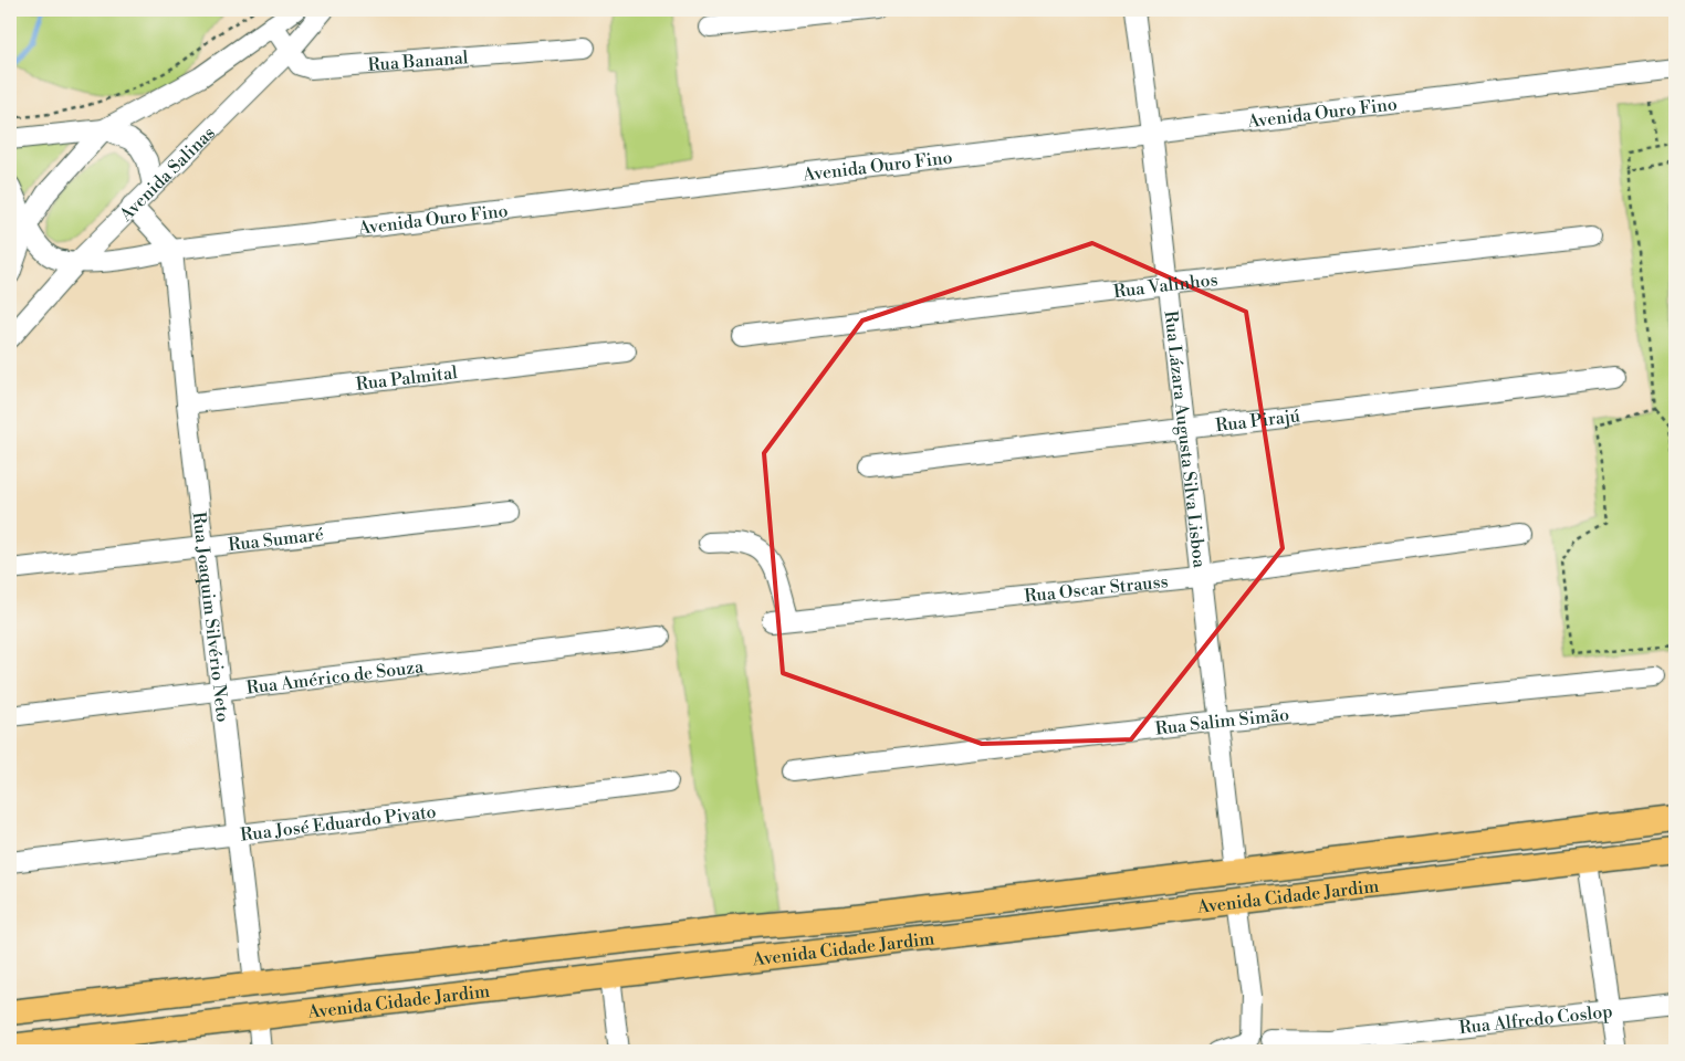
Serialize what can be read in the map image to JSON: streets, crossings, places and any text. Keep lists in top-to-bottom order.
{
  "streets": {
    "main road": ["Avenida Cidade Jardim"],
    "street": [
      "Rua Bananal",
      "Avenida Ouro Fino",
      "Avenida Salinas",
      "Rua Valinhos",
      "Rua Palmital",
      "Rua Pirajú",
      "Rua Lázara Augusta Silva Lisboa",
      "Rua Sumaré",
      "Rua Oscar Strauss",
      "Rua Joaquim Silvério Neto",
      "Rua Américo de Souza",
      "Rua Salim Simão",
      "Rua José Eduardo Pivato",
      "Rua Alfredo Coslop"
    ]
  },
  "crossings": [
    ["Rua Bananal", "Avenida Salinas"],
    ["Avenida Ouro Fino", "Avenida Salinas"],
    ["Avenida Ouro Fino", "Rua Lázara Augusta Silva Lisboa"],
    ["Avenida Ouro Fino", "Rua Joaquim Silvério Neto"],
    ["Rua Valinhos", "Rua Lázara Augusta Silva Lisboa"],
    ["Rua Palmital", "Rua Joaquim Silvério Neto"],
    ["Rua Pirajú", "Rua Lázara Augusta Silva Lisboa"],
    ["Rua Lázara Augusta Silva Lisboa", "Rua Oscar Strauss"],
    ["Rua Lázara Augusta Silva Lisboa", "Rua Salim Simão"],
    ["Rua Lázara Augusta Silva Lisboa", "Avenida Cidade Jardim"],
    ["Rua Sumaré", "Rua Joaquim Silvério Neto"],
    ["Rua Joaquim Silvério Neto", "Rua Américo de Souza"],
    ["Rua Joaquim Silvério Neto", "Rua José Eduardo Pivato"],
    ["Rua Joaquim Silvério Neto", "Avenida Cidade Jardim"]
  ]
}
